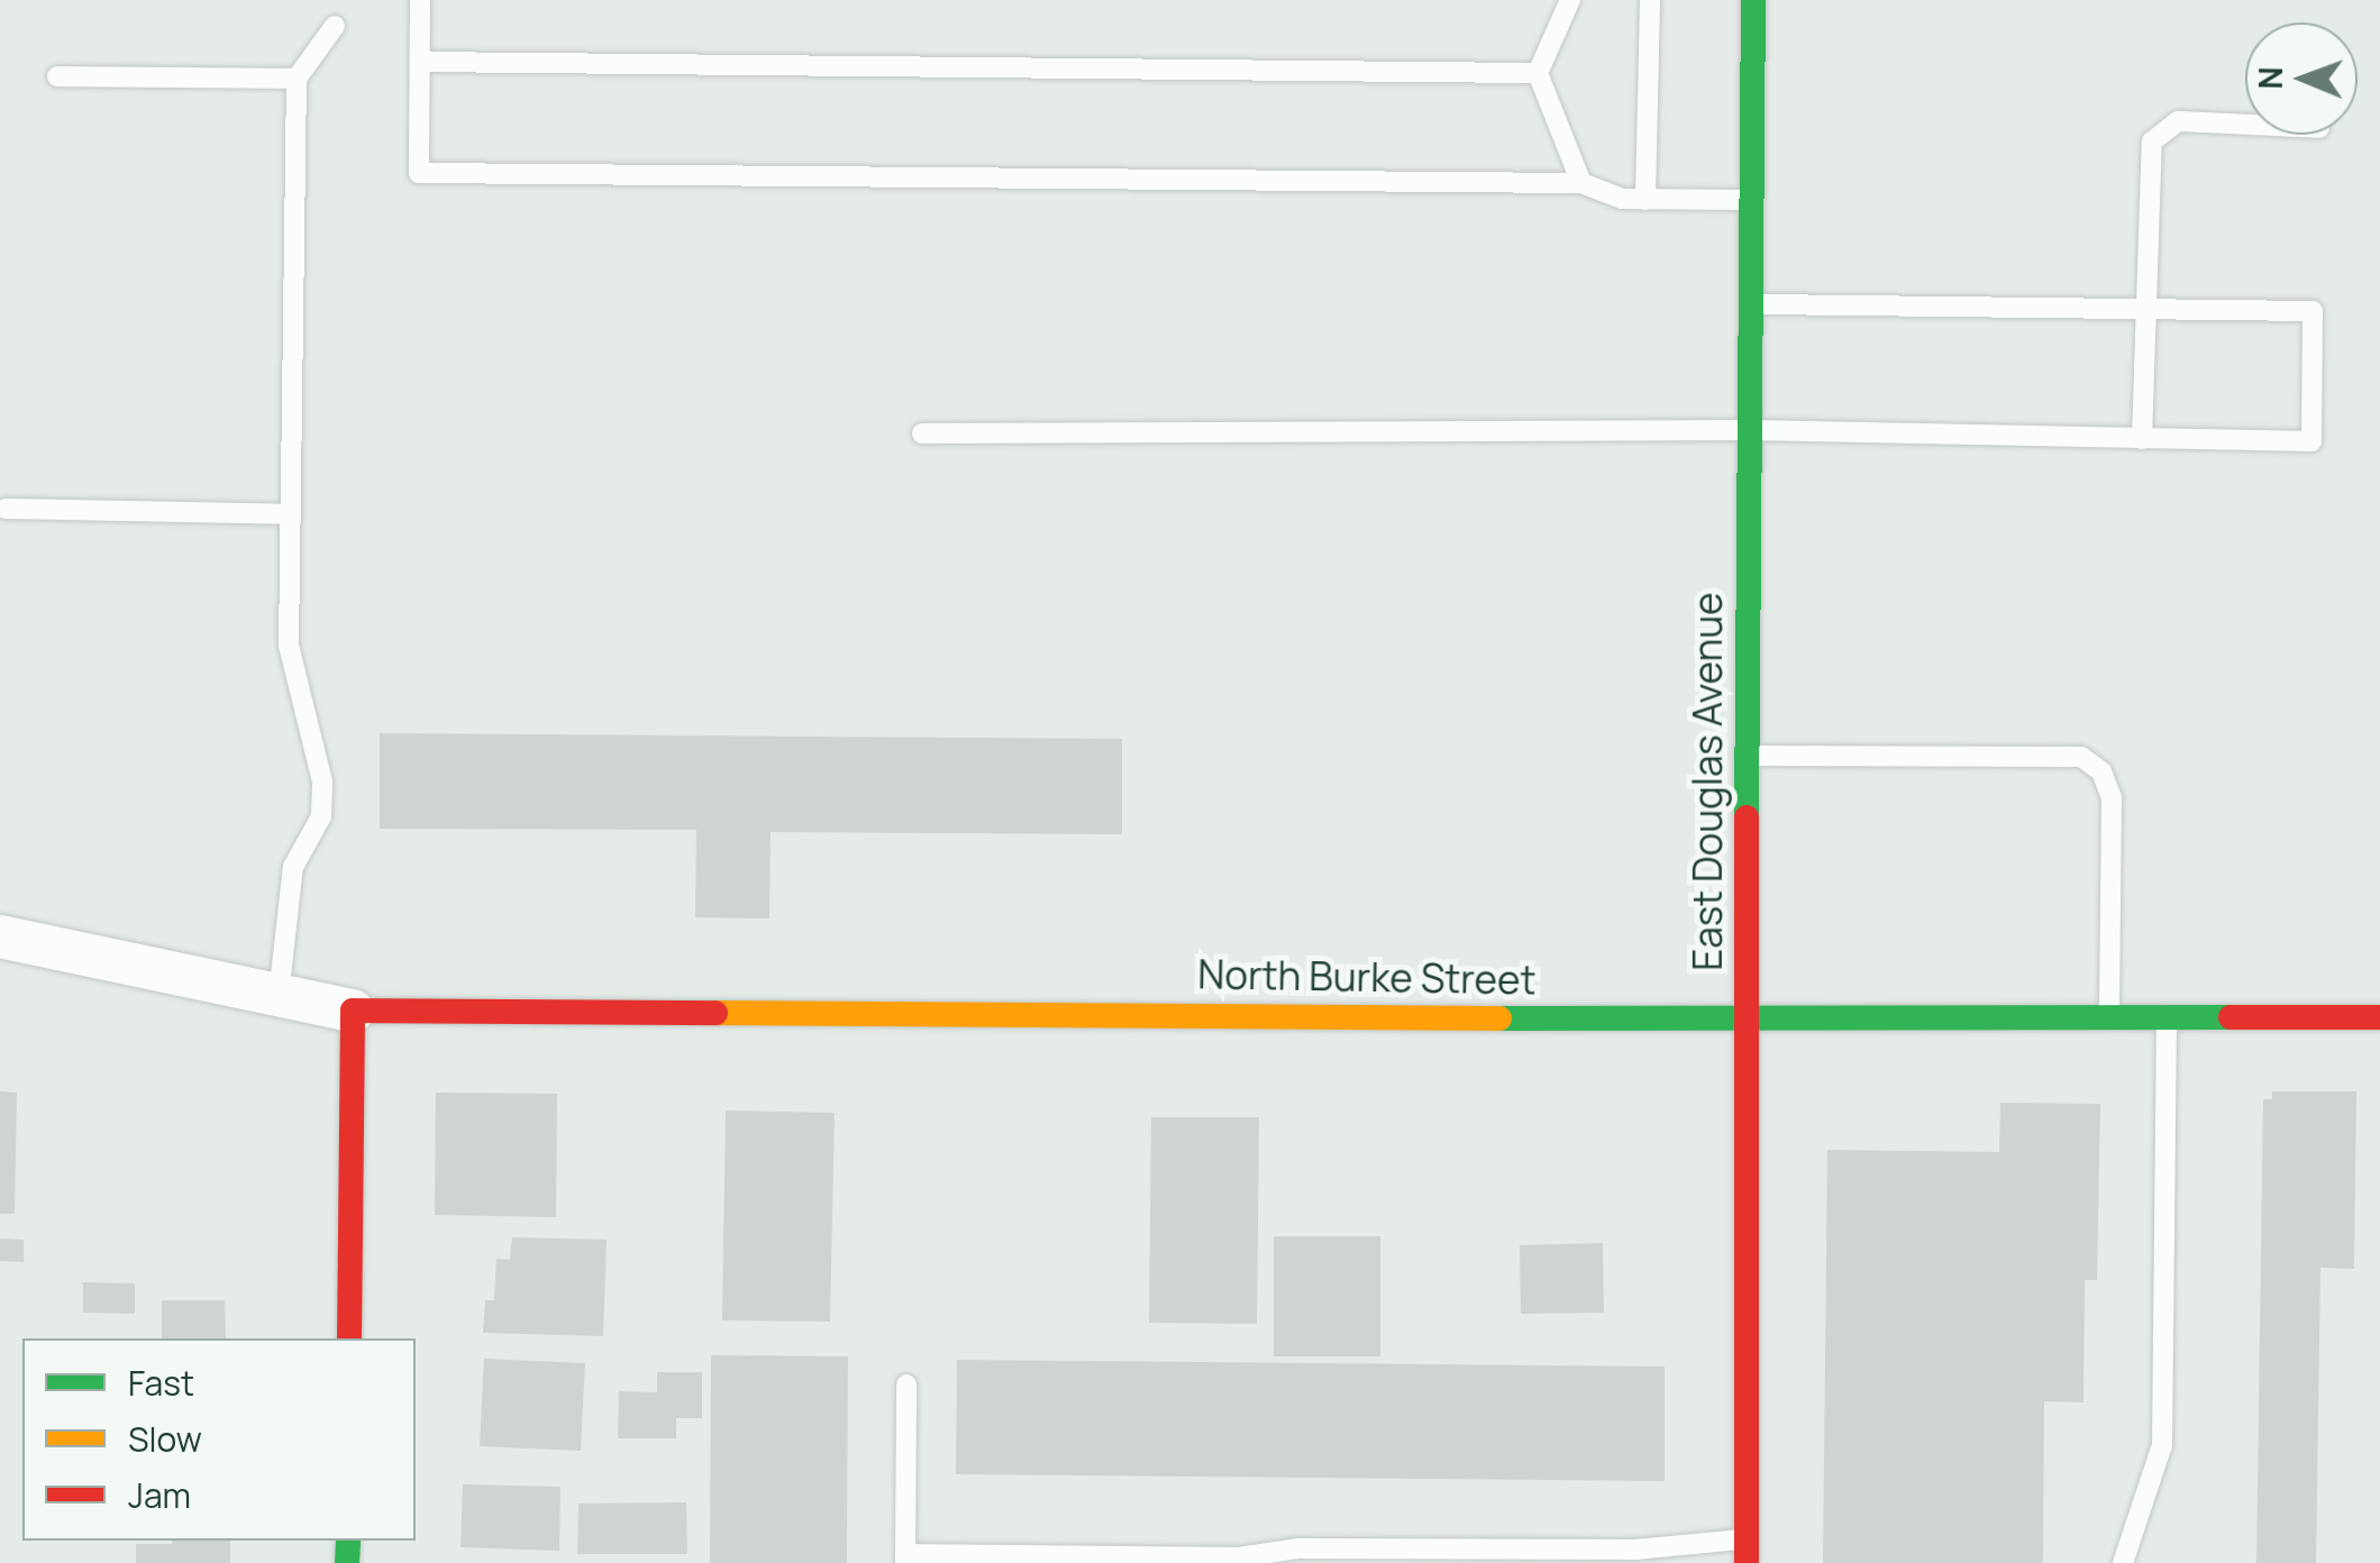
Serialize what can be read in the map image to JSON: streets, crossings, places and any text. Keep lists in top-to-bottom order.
{
  "streets": {
    "street": ["East Douglas Avenue", "North Burke Street"]
  },
  "crossings": [
    ["East Douglas Avenue", "North Burke Street"]
  ],
  "legend": ["Fast", "Slow", "Jam"],
  "north": "left"
}
